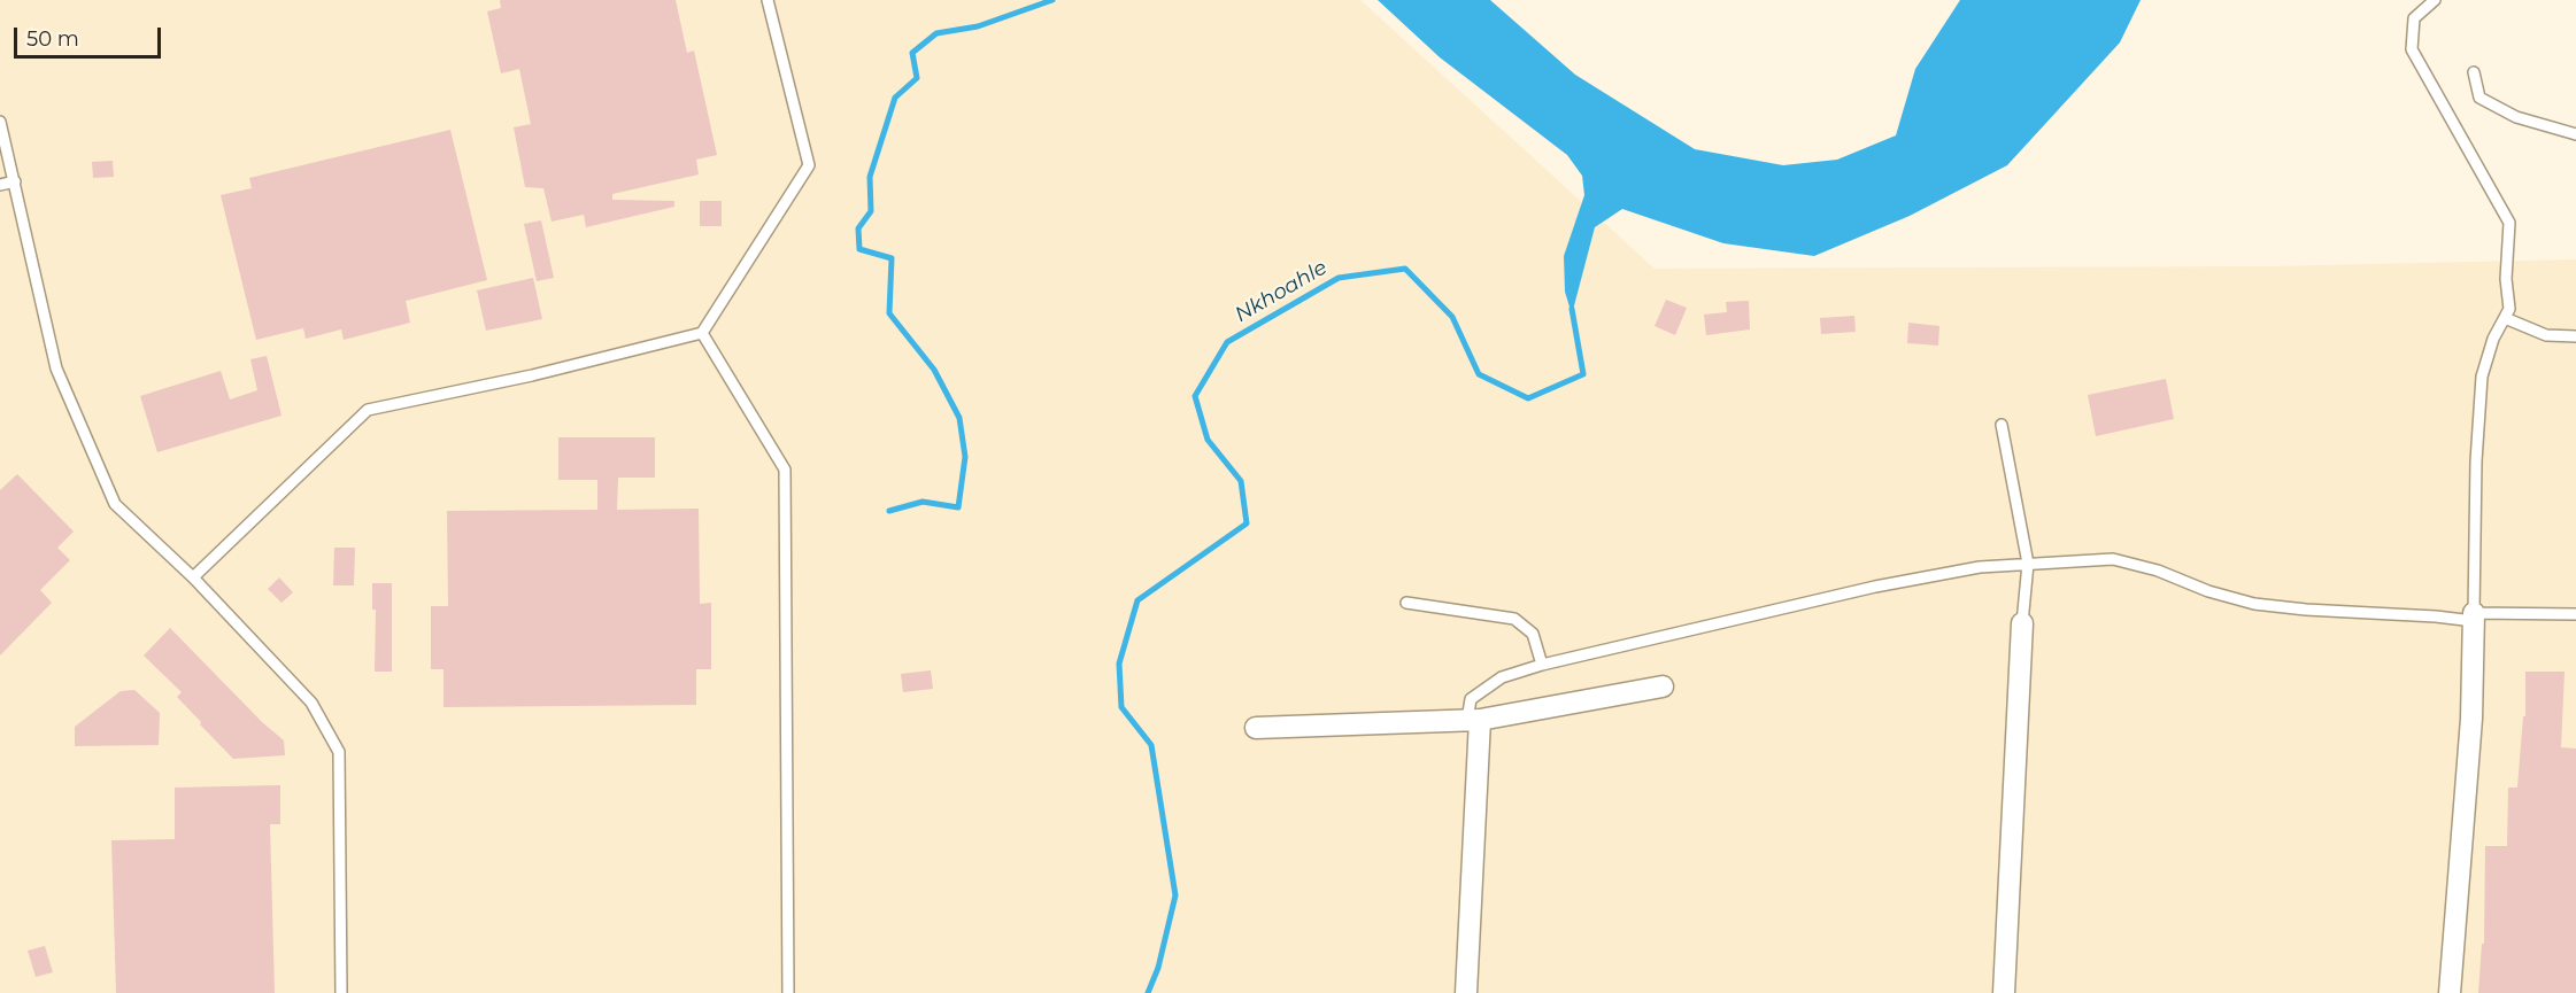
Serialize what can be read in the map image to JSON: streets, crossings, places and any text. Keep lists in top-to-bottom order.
{
  "water": ["Nkhoahle"],
  "scale_bar": "50 m"
}
